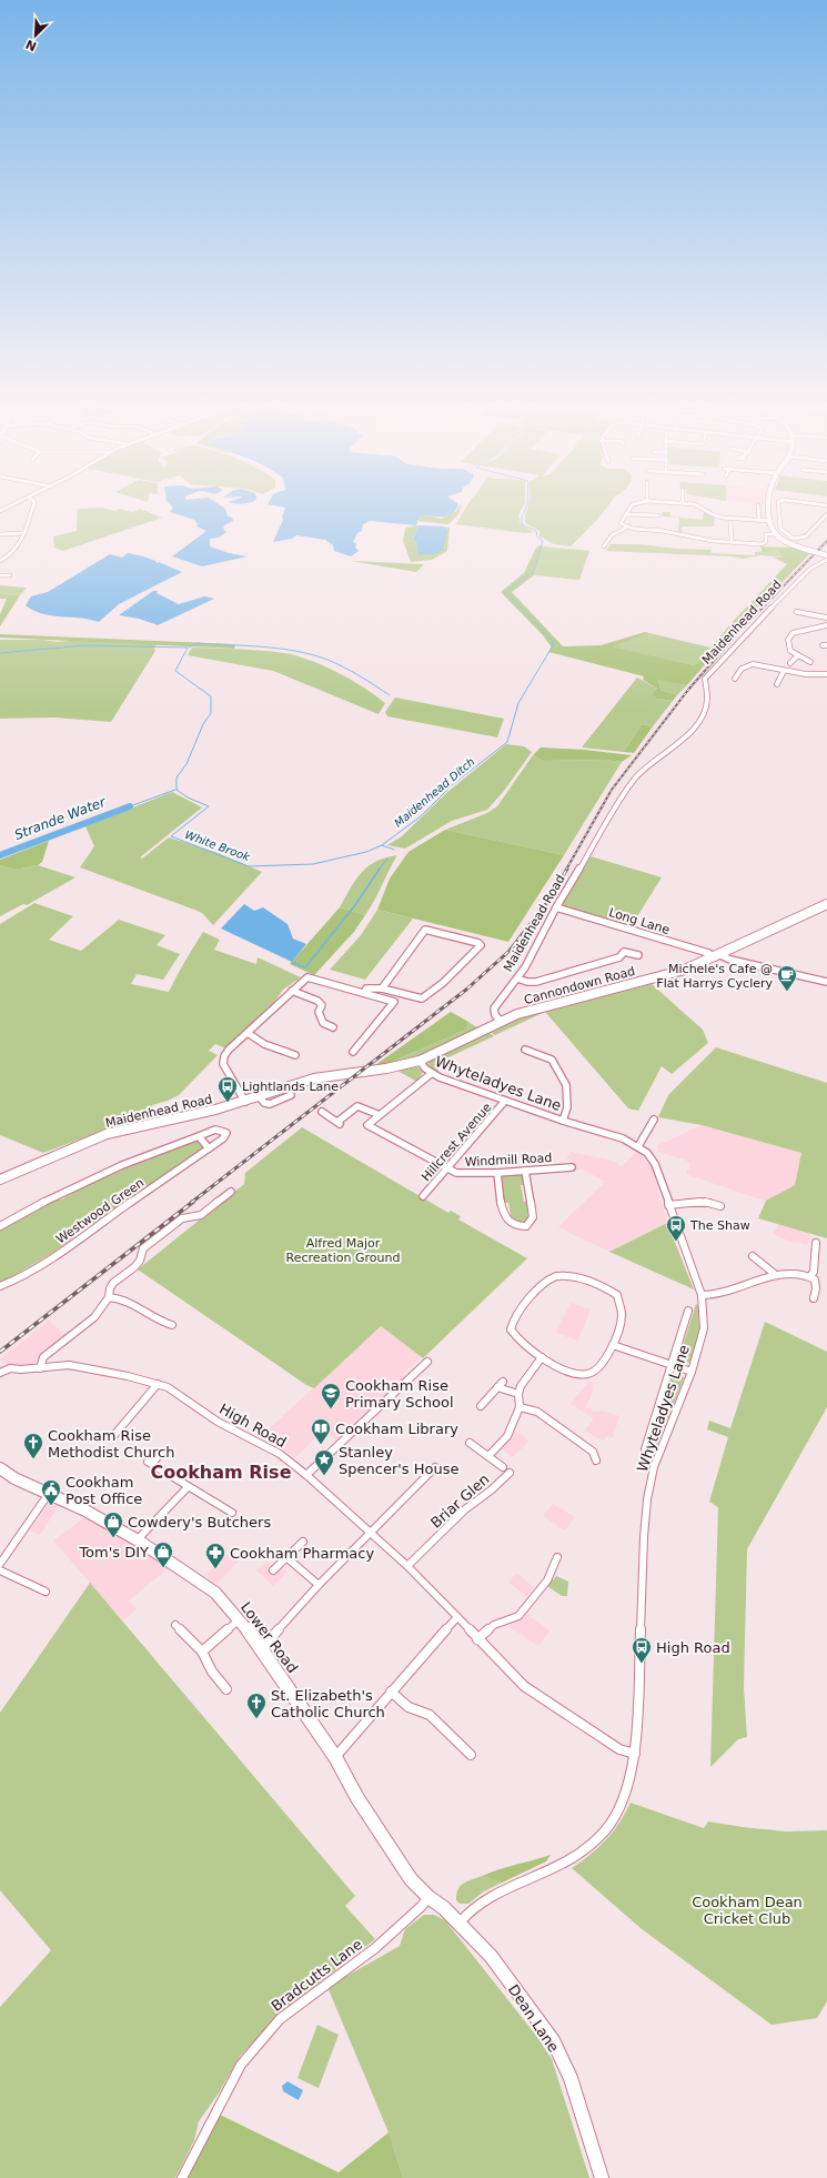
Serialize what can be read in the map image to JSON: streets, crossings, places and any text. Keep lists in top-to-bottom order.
{
  "streets": {
    "main road": [
      "Maidenhead Road",
      "Cannondown Road",
      "Lower Road",
      "Dean Lane"
    ],
    "street": [
      "Long Lane",
      "Whyteladyes Lane",
      "Hillcrest Avenue",
      "Windmill Road",
      "Westwood Green",
      "High Road",
      "Briar Glen",
      "Bradcutts Lane"
    ]
  },
  "crossings": [
    ["Maidenhead Road", "Long Lane"],
    ["Maidenhead Road", "Cannondown Road"],
    ["Maidenhead Road", "Whyteladyes Lane"],
    ["Long Lane", "Cannondown Road"],
    ["Whyteladyes Lane", "Hillcrest Avenue"],
    ["Whyteladyes Lane", "High Road"],
    ["Whyteladyes Lane", "Lower Road"],
    ["Whyteladyes Lane", "Dean Lane"],
    ["Hillcrest Avenue", "Windmill Road"],
    ["High Road", "Briar Glen"],
    ["Lower Road", "Bradcutts Lane"],
    ["Lower Road", "Dean Lane"]
  ],
  "districts": ["Cookham Rise"],
  "water": ["Maidenhead Ditch", "Strande Water", "White Brook"],
  "parks": ["Alfred Major Recreation Ground", "Cookham Dean Cricket Club"],
  "places": {
    "cafe": ["Michele's Cafe @ Flat Harrys Cyclery"],
    "bus stop": ["Lightlands Lane", "The Shaw", "High Road"],
    "school or university": ["Cookham Rise Primary School"],
    "library": ["Cookham Library"],
    "church": ["Cookham Rise Methodist Church", "St. Elizabeth's Catholic Church"],
    "place": ["Stanley Spencer's House"],
    "public building": ["Cookham Post Office"],
    "shop": ["Cowdery's Butchers", "Tom's DIY"],
    "pharmacy": ["Cookham Pharmacy"]
  },
  "north": "bottom left"
}
